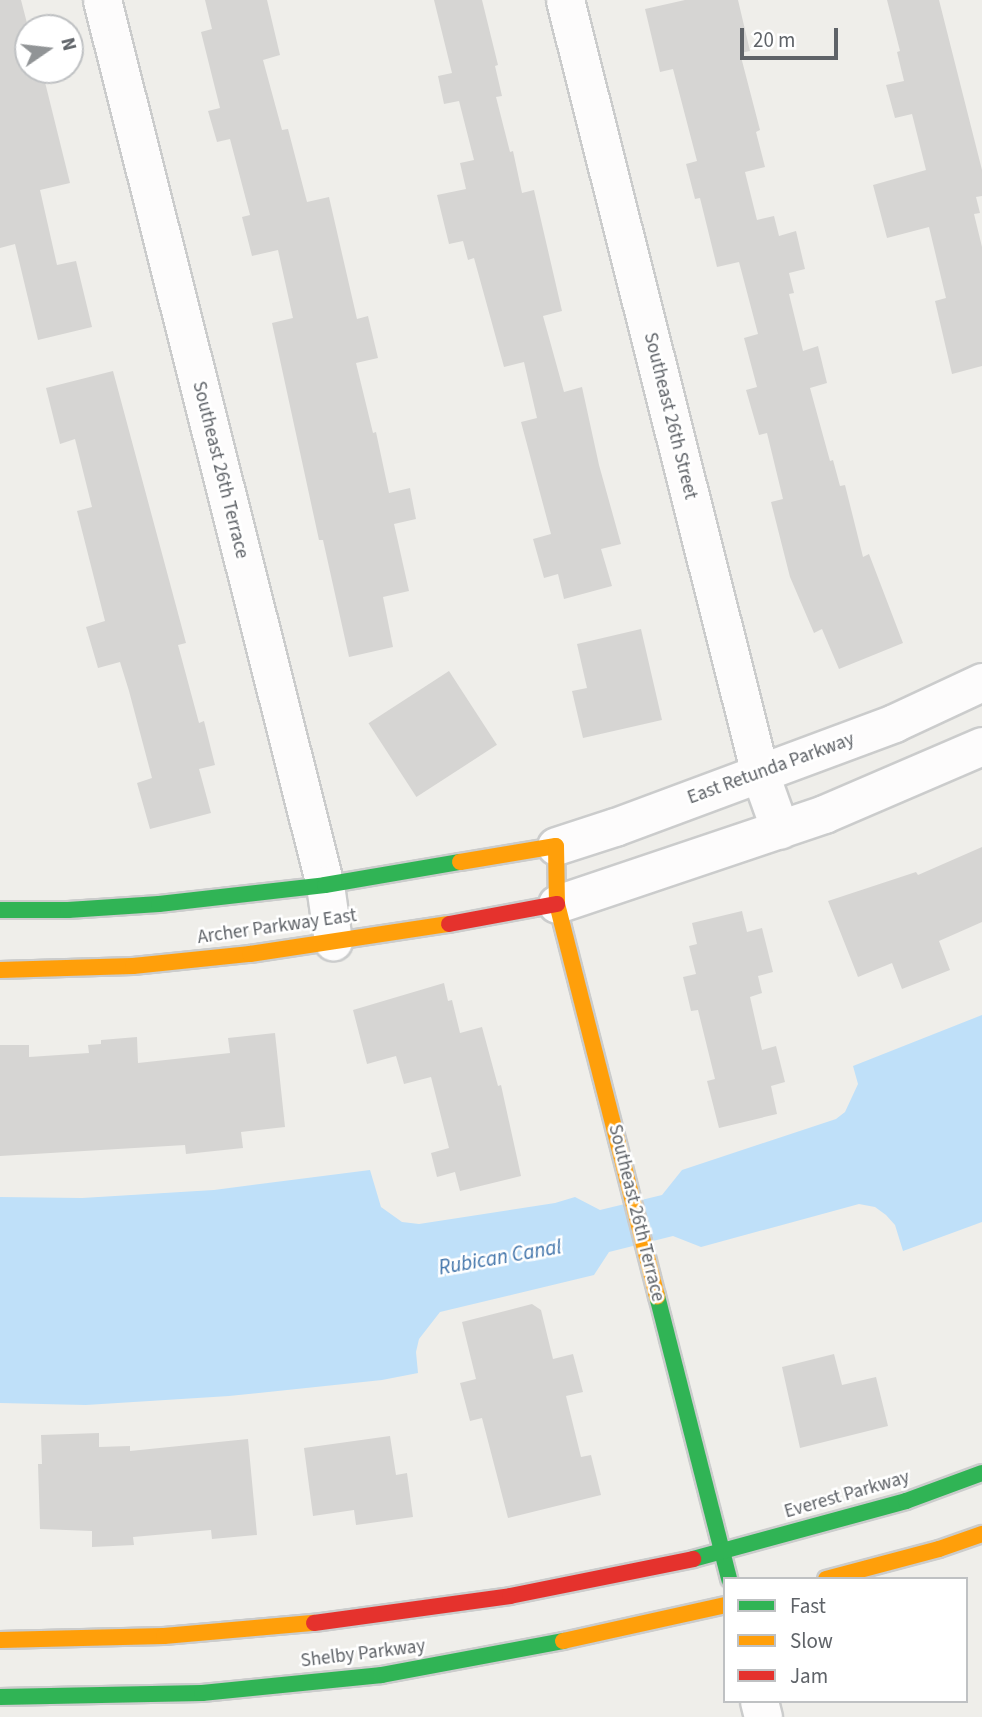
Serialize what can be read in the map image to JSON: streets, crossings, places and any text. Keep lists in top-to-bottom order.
{
  "streets": {
    "street": [
      "Southeast 26th Street",
      "Southeast 26th Terrace",
      "East Retunda Parkway",
      "Archer Parkway East",
      "Everest Parkway",
      "Shelby Parkway"
    ]
  },
  "crossings": [
    ["Southeast 26th Street", "East Retunda Parkway"],
    ["Southeast 26th Terrace", "East Retunda Parkway"],
    ["Southeast 26th Terrace", "Archer Parkway East"],
    ["Southeast 26th Terrace", "Everest Parkway"],
    ["Southeast 26th Terrace", "Shelby Parkway"],
    ["East Retunda Parkway", "Archer Parkway East"],
    ["Everest Parkway", "Shelby Parkway"]
  ],
  "water": ["Rubican Canal"],
  "legend": ["Fast", "Slow", "Jam"],
  "scale_bar": "20 m",
  "north": "right"
}
